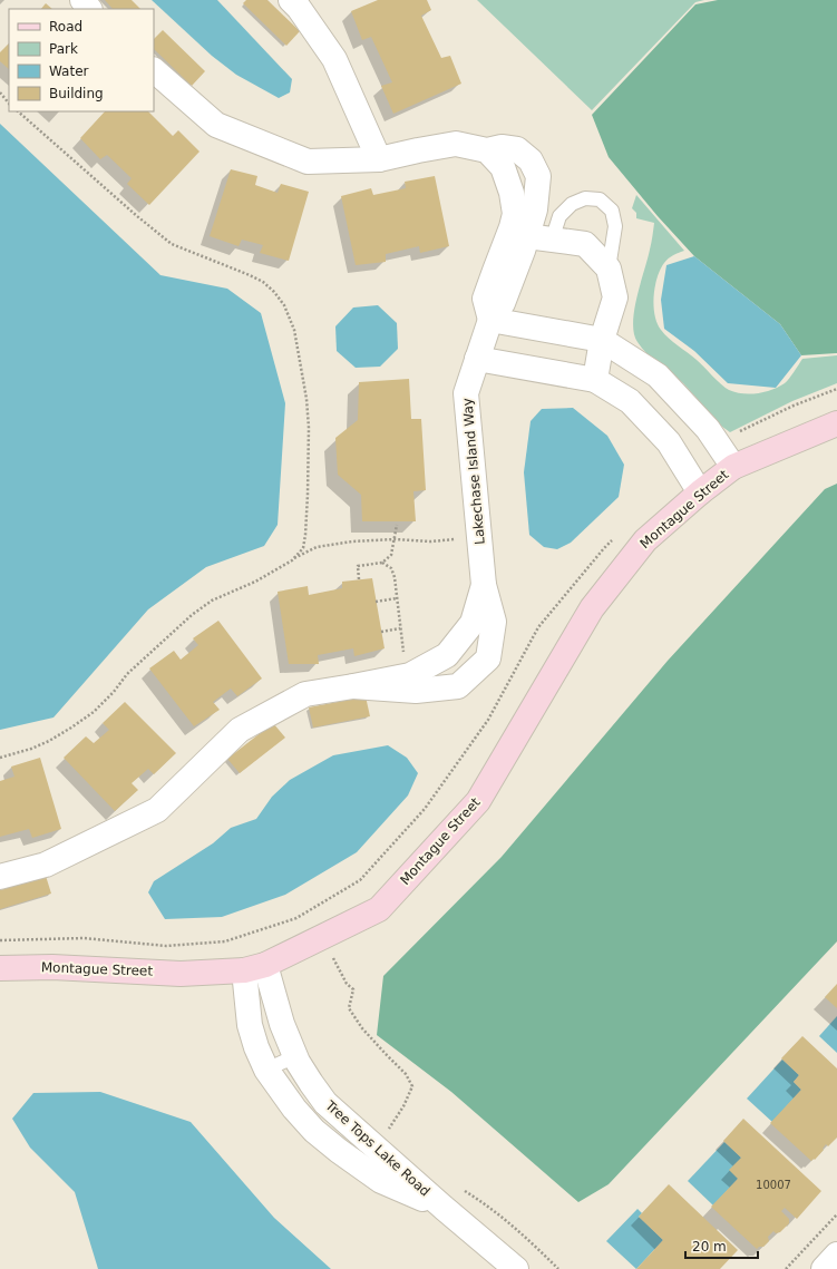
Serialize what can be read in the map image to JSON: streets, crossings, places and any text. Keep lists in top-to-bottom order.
{
  "streets": {
    "street": ["Lakechase Island Way", "Montague Street", "Tree Tops Lake Road"]
  },
  "crossings": [
    ["Montague Street", "Tree Tops Lake Road"]
  ],
  "house_numbers": ["10007"],
  "legend": [
    "Road",
    "Park",
    "Water",
    "Building"
  ],
  "scale_bar": "20 m"
}
